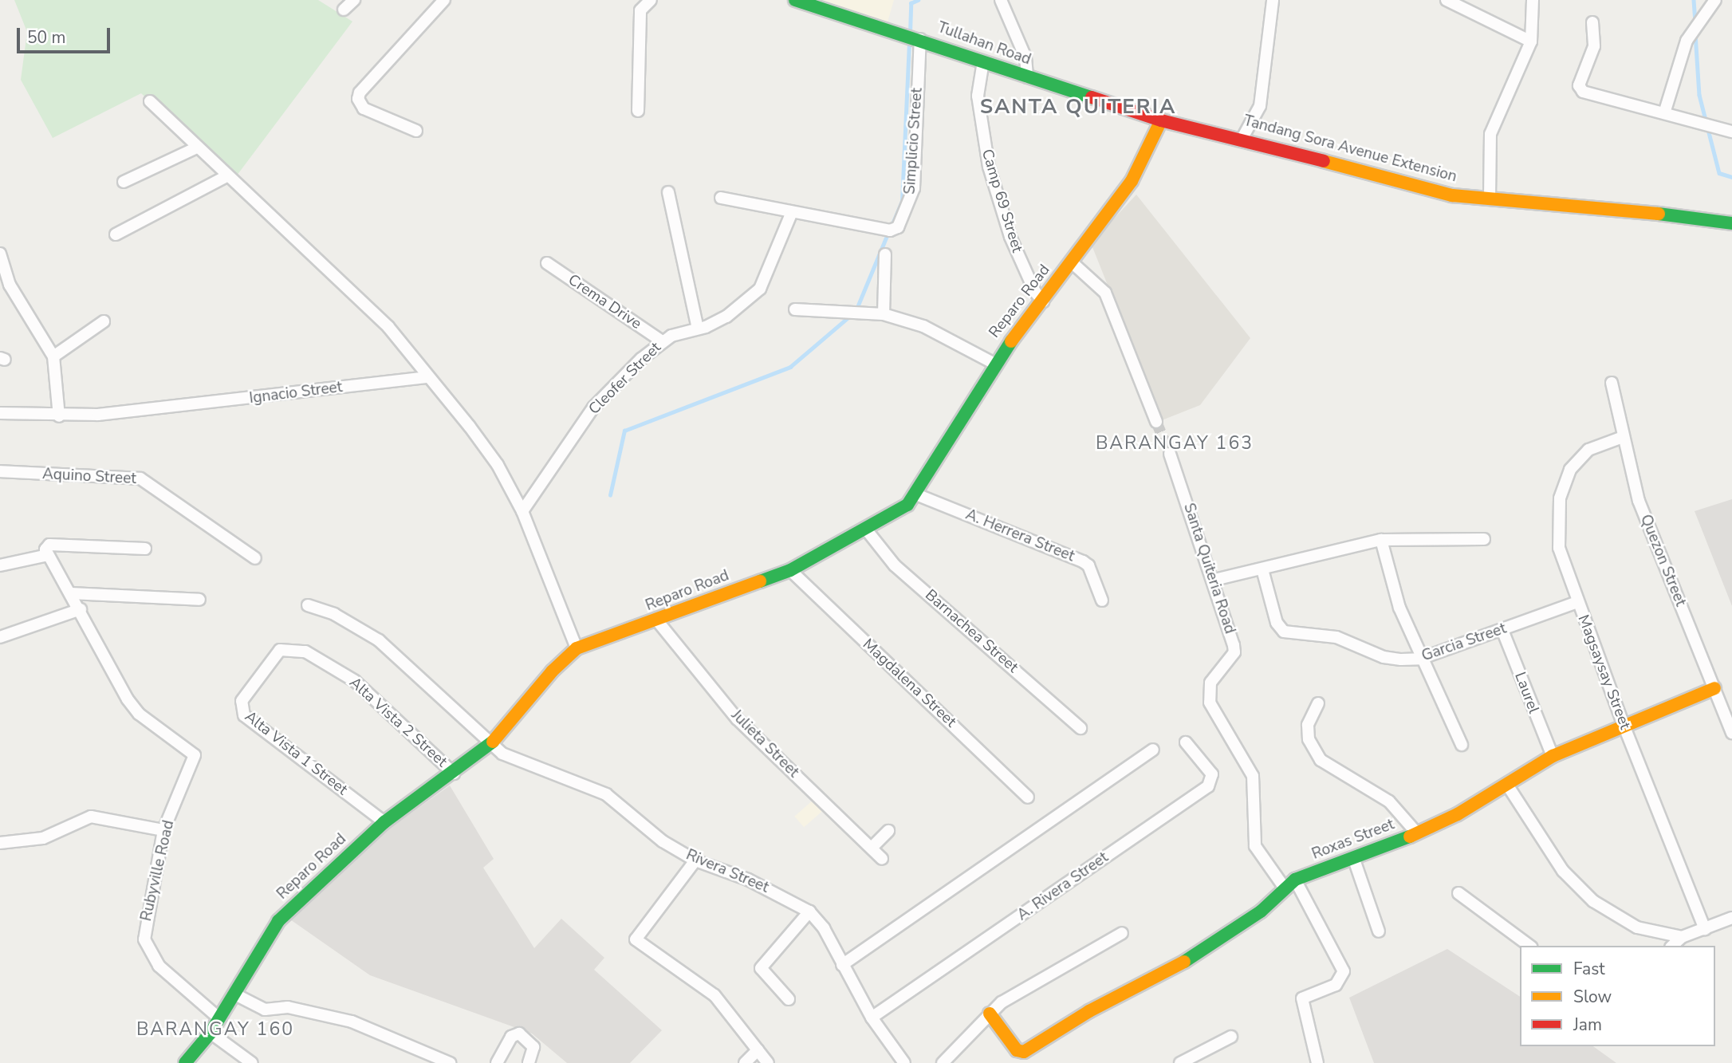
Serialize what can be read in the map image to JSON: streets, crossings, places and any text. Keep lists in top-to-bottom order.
{
  "streets": {
    "main road": [
      "Tullahan Road",
      "Tandang Sora Avenue Extension",
      "Reparo Road",
      "Roxas Street"
    ],
    "street": [
      "Simplicio Street",
      "Camp 69 Street",
      "Crema Drive",
      "Cleofer Street",
      "Ignacio Street",
      "Aquino Street",
      "A. Herrera Street",
      "Quezon Street",
      "Santa Quiteria Road",
      "Barnachea Street",
      "Garcia Street",
      "Magsaysay Street",
      "Magdalena Street",
      "Laurel",
      "Alta Vista 2 Street",
      "Julieta Street",
      "Alta Vista 1 Street",
      "Rubyville Road",
      "Rivera Street",
      "A. Rivera Street"
    ]
  },
  "crossings": [
    ["Tullahan Road", "Simplicio Street"],
    ["Tullahan Road", "Tandang Sora Avenue Extension"],
    ["Tullahan Road", "Camp 69 Street"],
    ["Tullahan Road", "Reparo Road"],
    ["Simplicio Street", "Cleofer Street"],
    ["Tandang Sora Avenue Extension", "Reparo Road"],
    ["Camp 69 Street", "Reparo Road"],
    ["Reparo Road", "A. Herrera Street"],
    ["Reparo Road", "Barnachea Street"],
    ["Reparo Road", "Magdalena Street"],
    ["Reparo Road", "Alta Vista 2 Street"],
    ["Reparo Road", "Julieta Street"],
    ["Reparo Road", "Alta Vista 1 Street"],
    ["Reparo Road", "Rubyville Road"],
    ["Reparo Road", "Rivera Street"],
    ["Crema Drive", "Cleofer Street"],
    ["Quezon Street", "Magsaysay Street"],
    ["Quezon Street", "Roxas Street"],
    ["Santa Quiteria Road", "Roxas Street"],
    ["Garcia Street", "Magsaysay Street"],
    ["Garcia Street", "Laurel"],
    ["Magsaysay Street", "Roxas Street"],
    ["Laurel", "Roxas Street"],
    ["Alta Vista 2 Street", "Alta Vista 1 Street"],
    ["Rivera Street", "A. Rivera Street"]
  ],
  "districts": ["SANTA QUITERIA", "BARANGAY 163", "BARANGAY 160"],
  "legend": ["Fast", "Slow", "Jam"],
  "scale_bar": "50 m"
}
